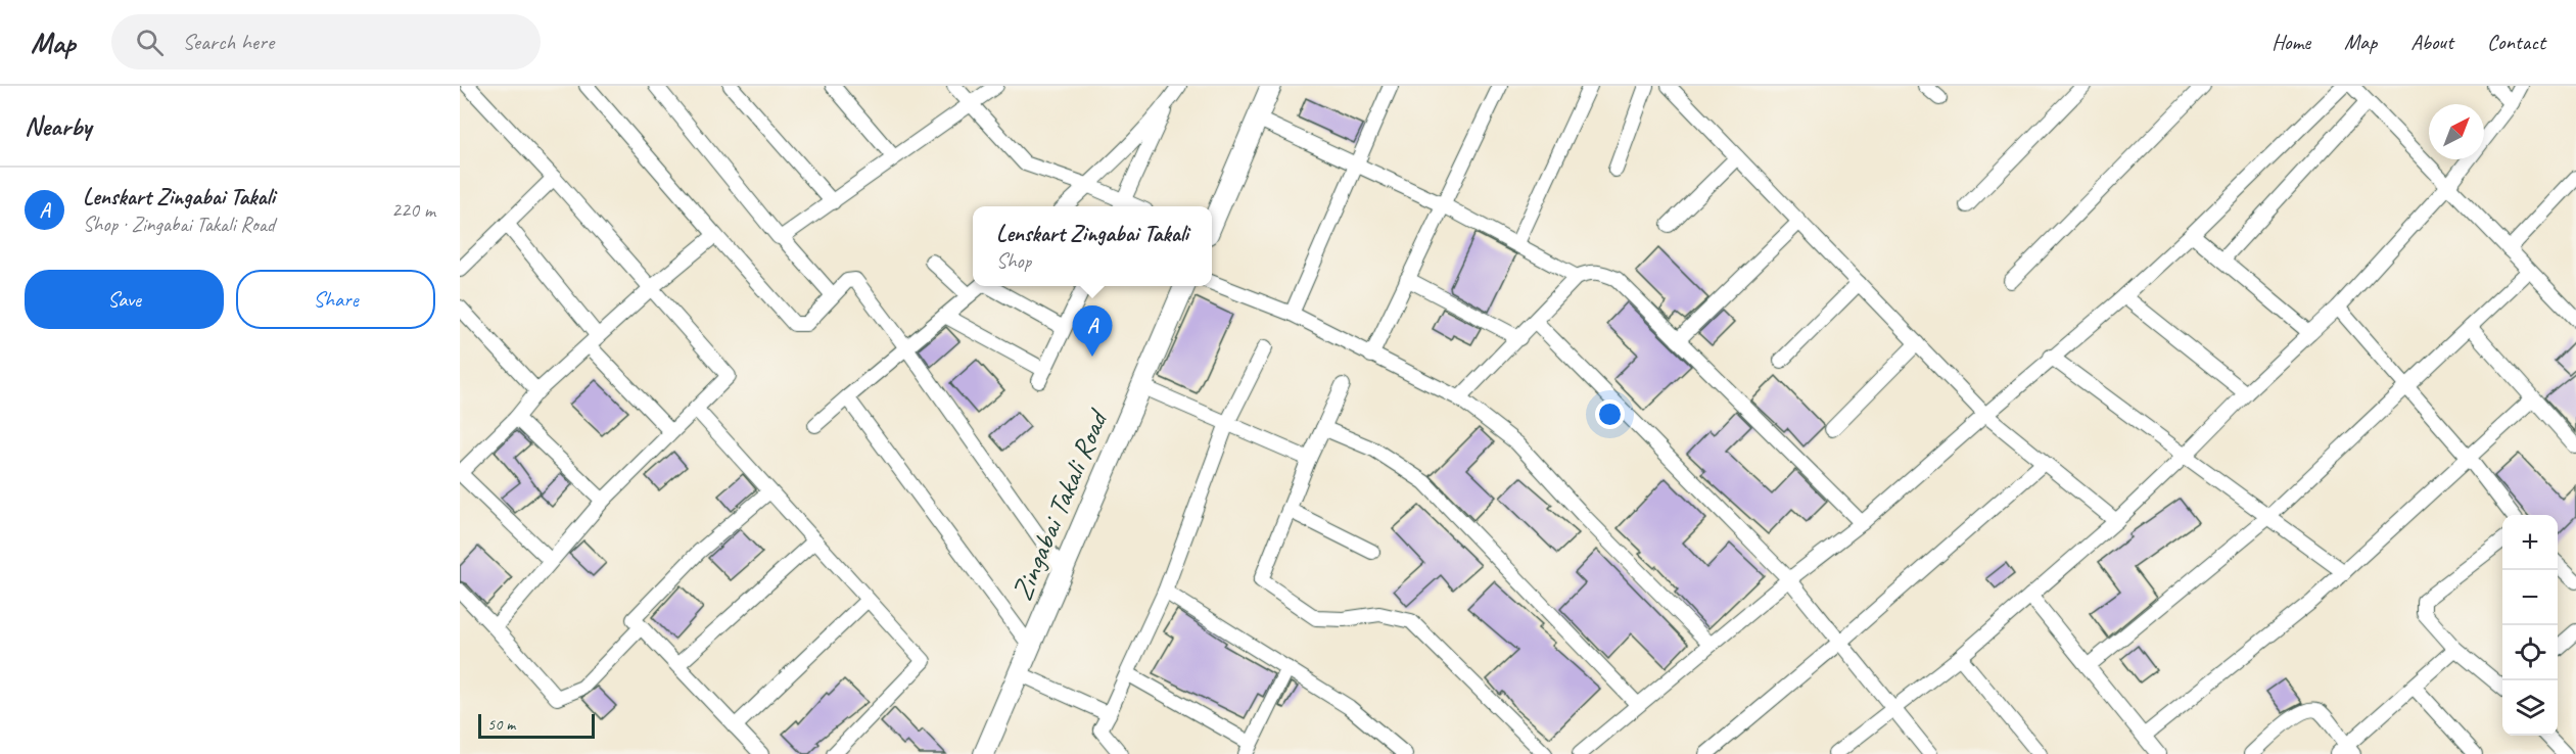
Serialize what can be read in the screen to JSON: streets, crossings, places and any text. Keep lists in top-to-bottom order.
{
  "streets": {
    "street": ["Zingabai Takali Road"]
  },
  "scale_bar": "50 m",
  "north": "top right",
  "page": {
    "header": "Map",
    "search": "Search here",
    "nav": [
      "Home",
      "Map",
      "About",
      "Contact"
    ],
    "heading": "Nearby",
    "list": [
      {
        "mark": "A",
        "name": "Lenskart Zingabai Takali",
        "note": "Shop · Zingabai Takali Road",
        "value": "220 m"
      }
    ],
    "popup": ["Lenskart Zingabai Takali", "Shop"],
    "buttons": ["Save", "Share"],
    "pins": "A",
    "map_buttons": ["+", "−"],
    "scale": "50 m"
  }
}
